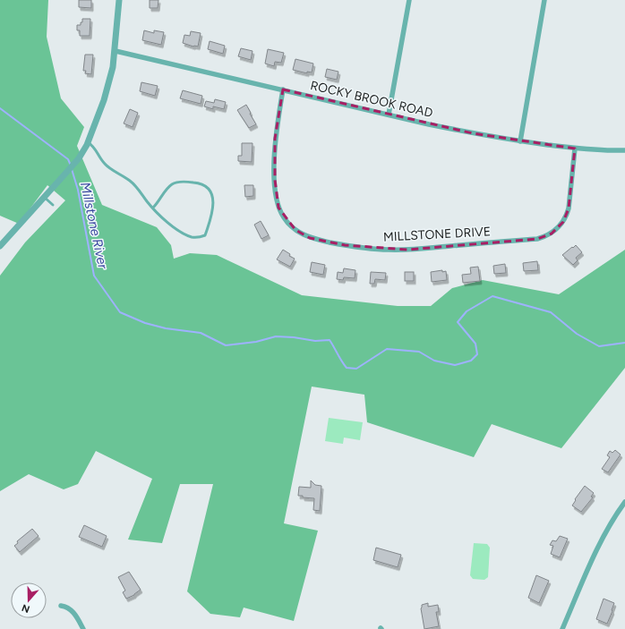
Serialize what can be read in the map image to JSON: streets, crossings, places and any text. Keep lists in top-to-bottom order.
{
  "streets": {
    "street": ["ROCKY BROOK ROAD", "MILLSTONE DRIVE"]
  },
  "crossings": [
    ["ROCKY BROOK ROAD", "MILLSTONE DRIVE"]
  ],
  "water": ["Millstone River"],
  "north": "bottom"
}
